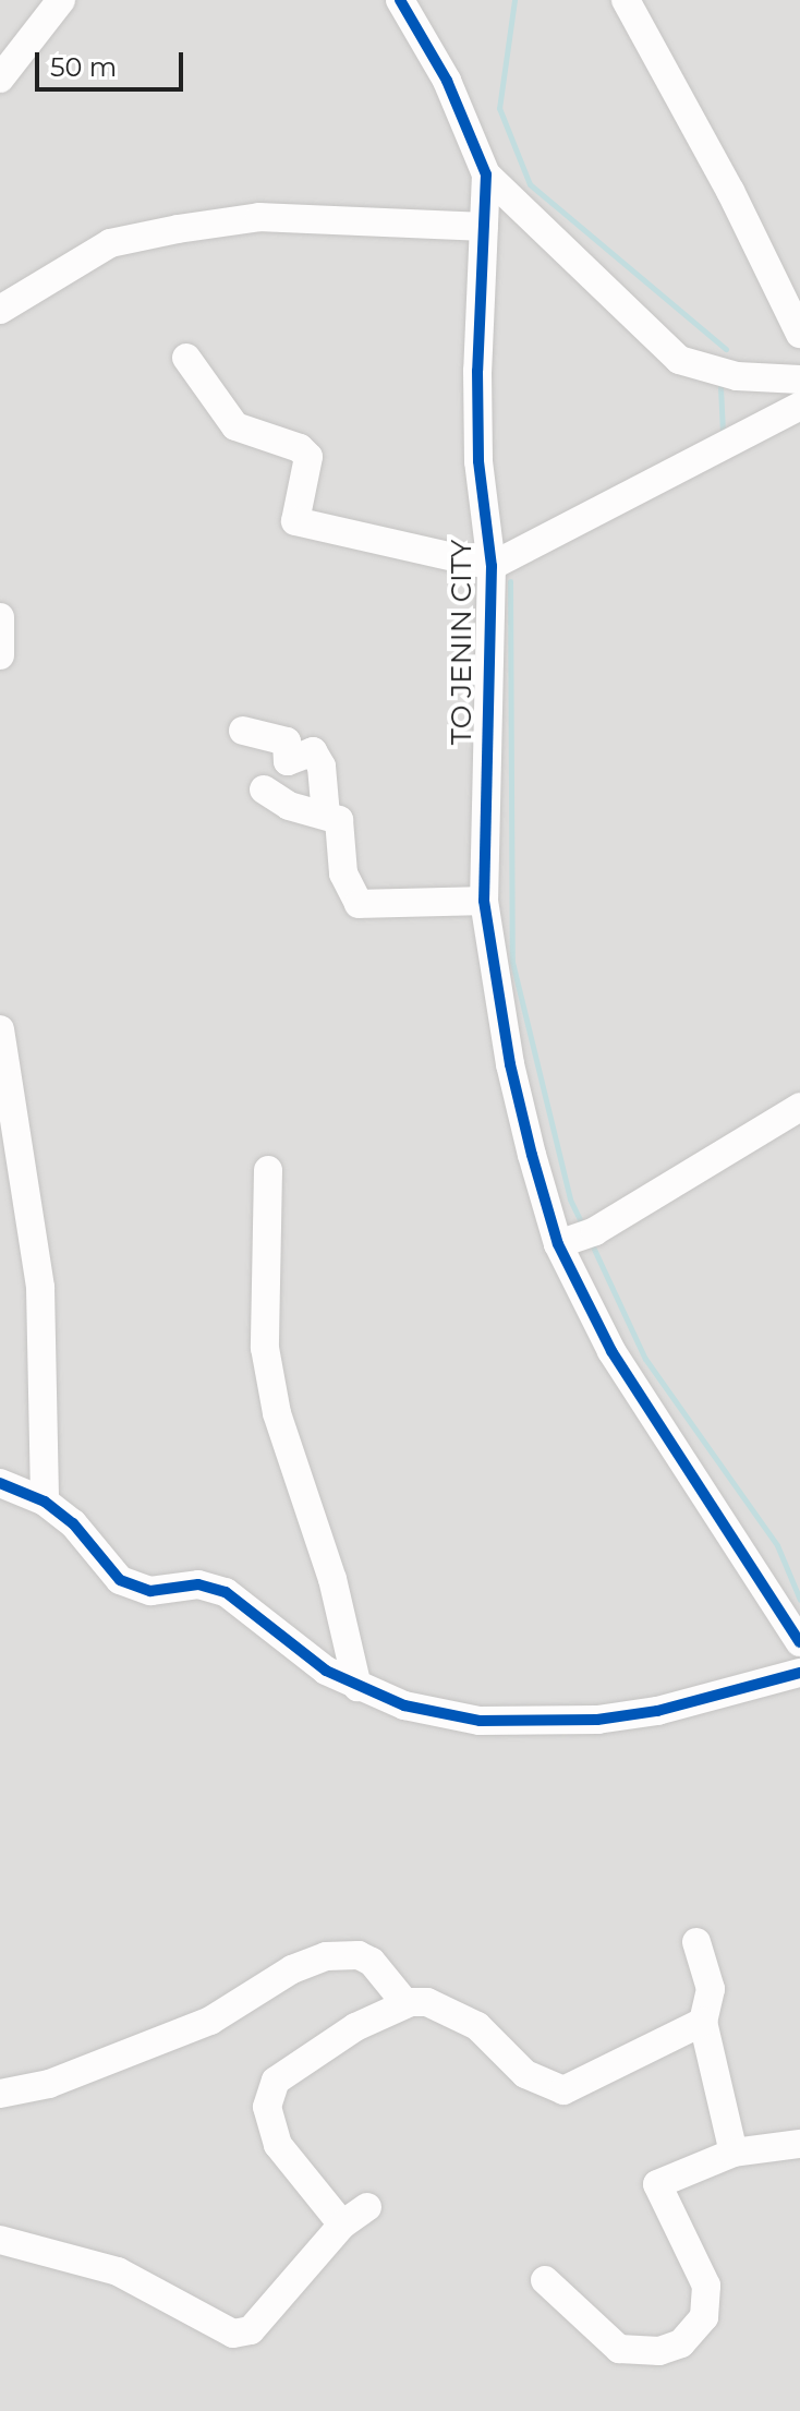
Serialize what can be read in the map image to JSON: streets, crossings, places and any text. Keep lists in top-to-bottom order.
{
  "streets": {
    "street": ["TO JENIN CITY"]
  },
  "scale_bar": "50 m"
}
